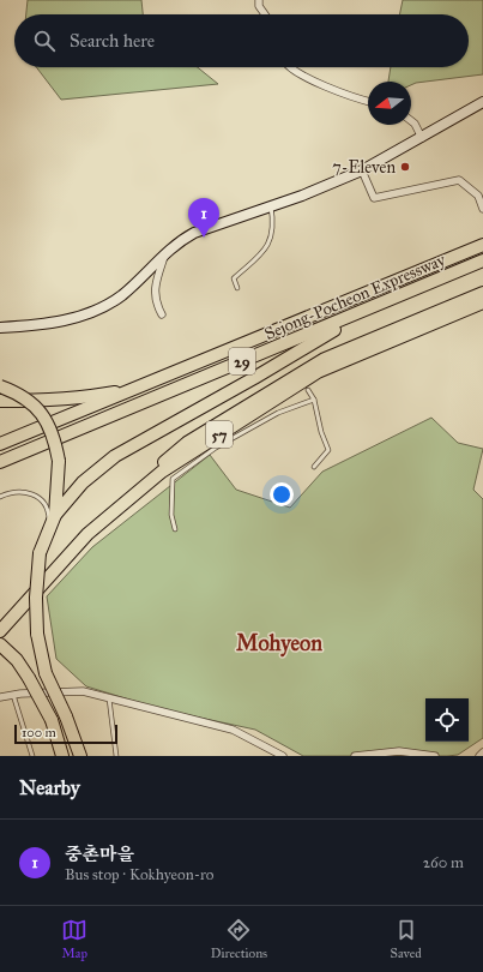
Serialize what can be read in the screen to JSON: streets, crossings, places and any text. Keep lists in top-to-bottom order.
{
  "streets": {
    "highway": ["Sejong-Pocheon Expressway", "29", "57"]
  },
  "districts": ["Mohyeon"],
  "places": ["7-Eleven"],
  "scale_bar": "100 m",
  "north": "left",
  "page": {
    "search": "Search here",
    "pins": "1",
    "scale": "100 m",
    "heading": "Nearby",
    "list": [
      {
        "mark": "1",
        "name": "중촌마을",
        "note": "Bus stop · Kokhyeon-ro",
        "value": "260 m"
      }
    ],
    "nav": ["Map", "Directions", "Saved"]
  }
}
